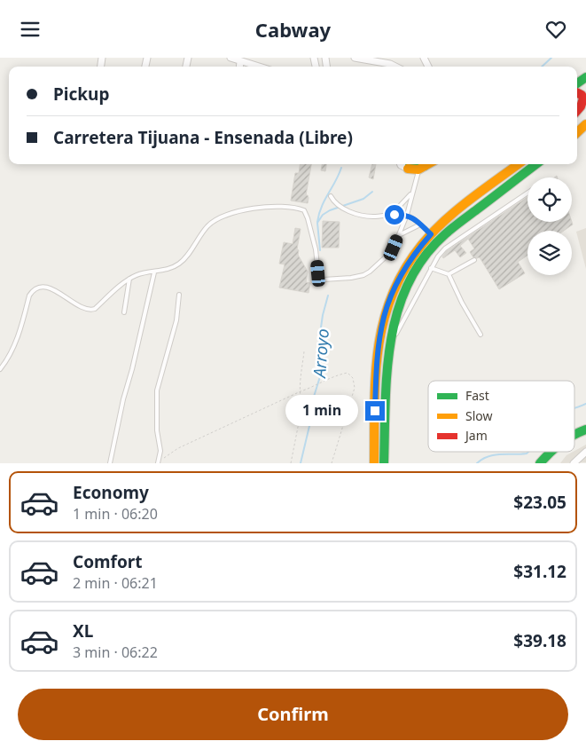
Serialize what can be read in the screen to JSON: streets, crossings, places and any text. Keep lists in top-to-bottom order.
{
  "water": ["Arroyo"],
  "legend": ["Fast", "Slow", "Jam"],
  "page": {
    "header": "Cabway",
    "banner": ["Pickup", "Carretera Tijuana - Ensenada (Libre)"],
    "bubble": "1 min",
    "list": [
      {
        "name": "Economy",
        "note": "1 min · 06:20",
        "value": "$23.05"
      },
      {
        "name": "Comfort",
        "note": "2 min · 06:21",
        "value": "$31.12"
      },
      {
        "name": "XL",
        "note": "3 min · 06:22",
        "value": "$39.18"
      }
    ],
    "buttons": "Confirm"
  }
}
